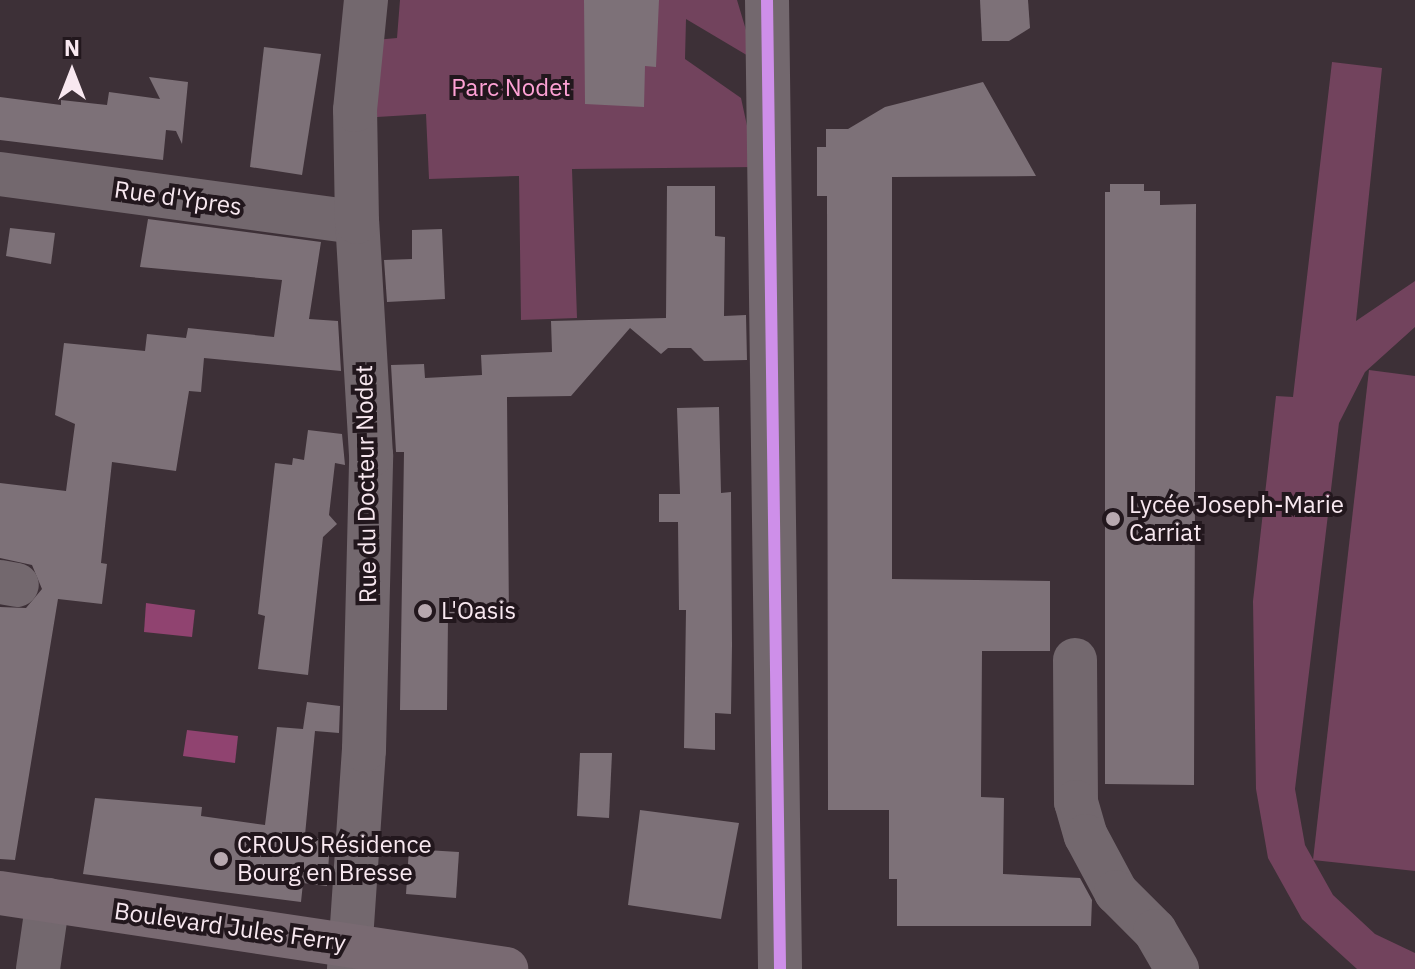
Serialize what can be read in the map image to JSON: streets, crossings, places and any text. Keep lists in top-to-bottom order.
{
  "streets": {
    "main road": ["Boulevard Jules Ferry"],
    "street": ["Rue d'Ypres", "Rue du Docteur Nodet"]
  },
  "crossings": [
    ["Rue d'Ypres", "Rue du Docteur Nodet"],
    ["Rue du Docteur Nodet", "Boulevard Jules Ferry"]
  ],
  "parks": ["Parc Nodet"],
  "places": ["Lycée Joseph-Marie Carriat", "L'Oasis", "CROUS Résidence Bourg en Bresse"],
  "north": "top"
}
